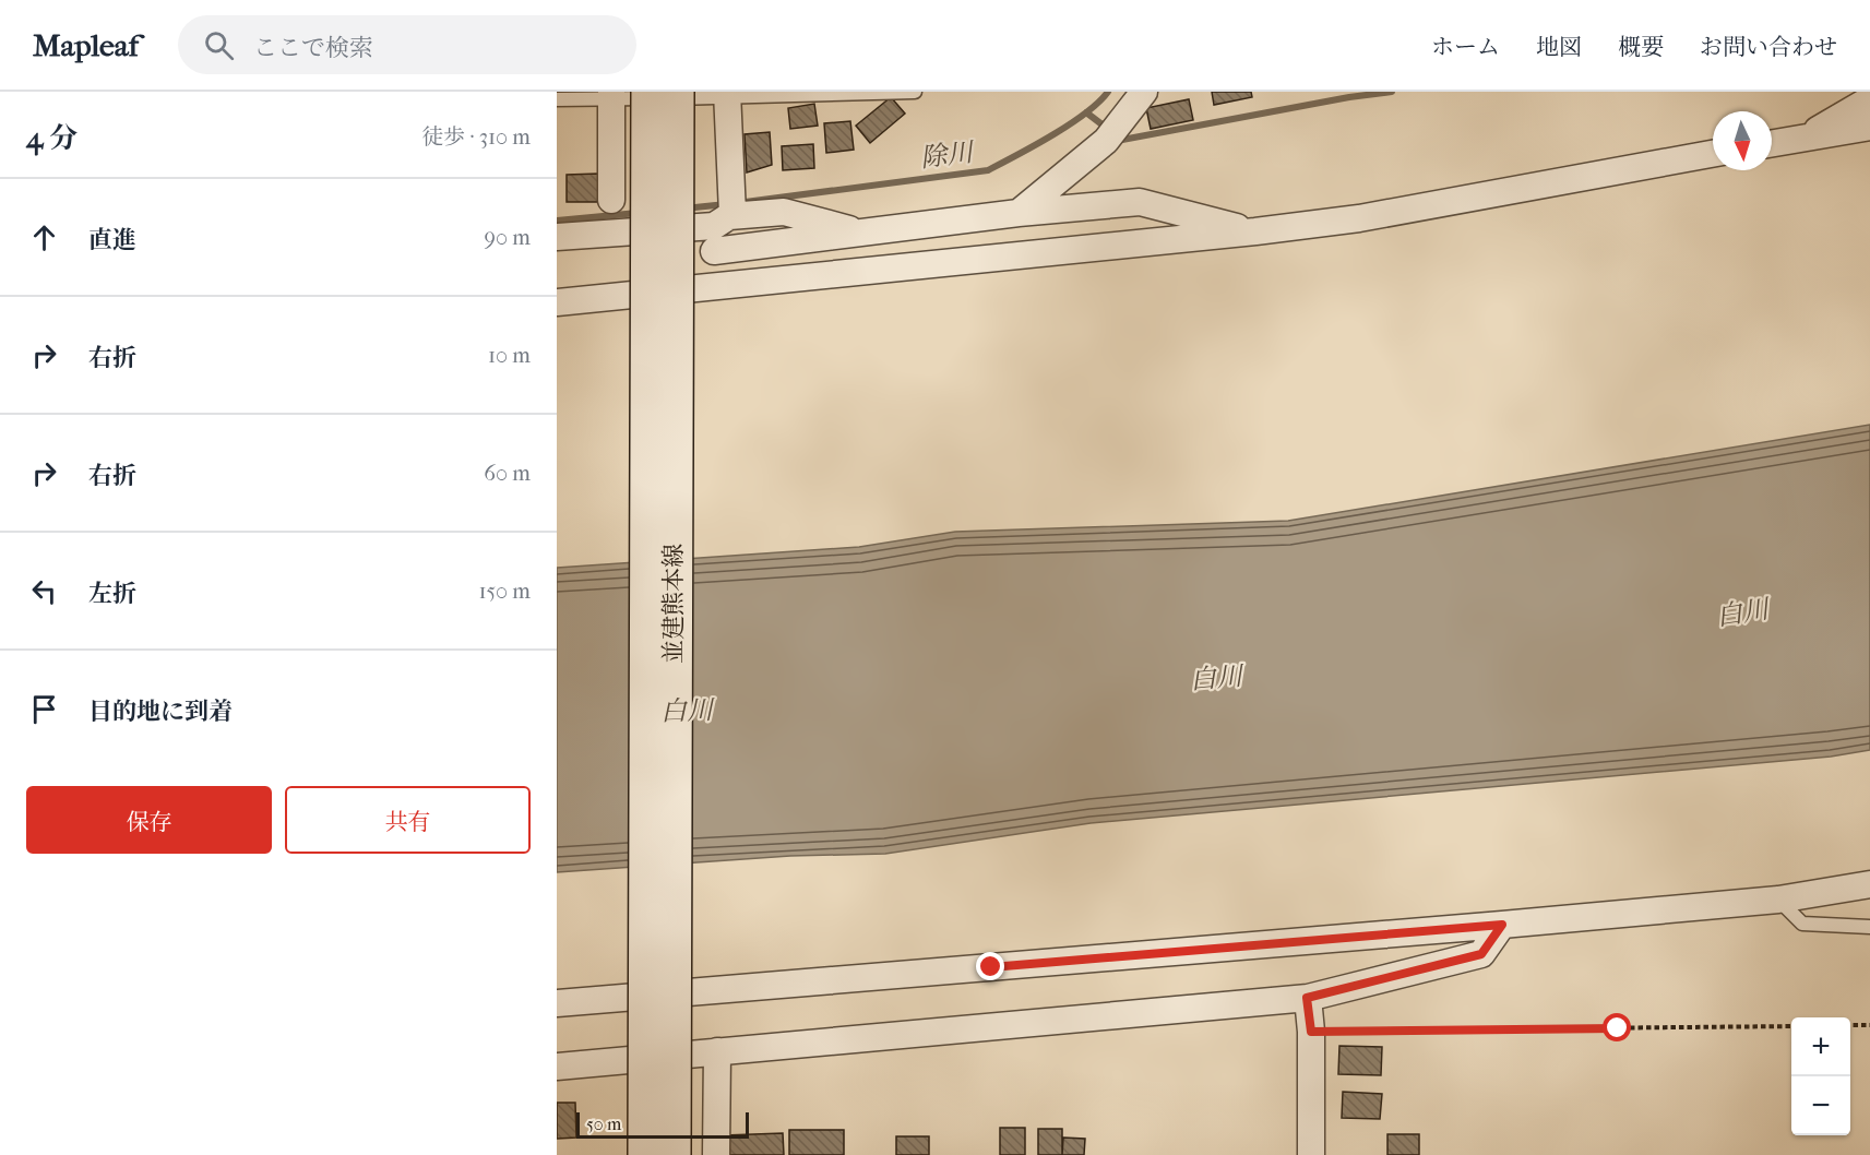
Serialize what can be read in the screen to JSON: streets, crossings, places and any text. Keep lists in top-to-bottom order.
{
  "streets": {
    "main road": ["並建熊本線"]
  },
  "water": ["除川", "白川"],
  "scale_bar": "50 m",
  "north": "bottom",
  "page": {
    "header": "Mapleaf",
    "search": "ここで検索",
    "nav": [
      "ホーム",
      "地図",
      "概要",
      "お問い合わせ"
    ],
    "heading": ["4 分", "徒歩 · 310 m"],
    "list": [
      ["直進", "90 m"],
      ["右折", "10 m"],
      ["右折", "60 m"],
      ["左折", "150 m"],
      "目的地に到着"
    ],
    "buttons": ["保存", "共有"],
    "map_buttons": ["+", "−"],
    "scale": "50 m"
  }
}
